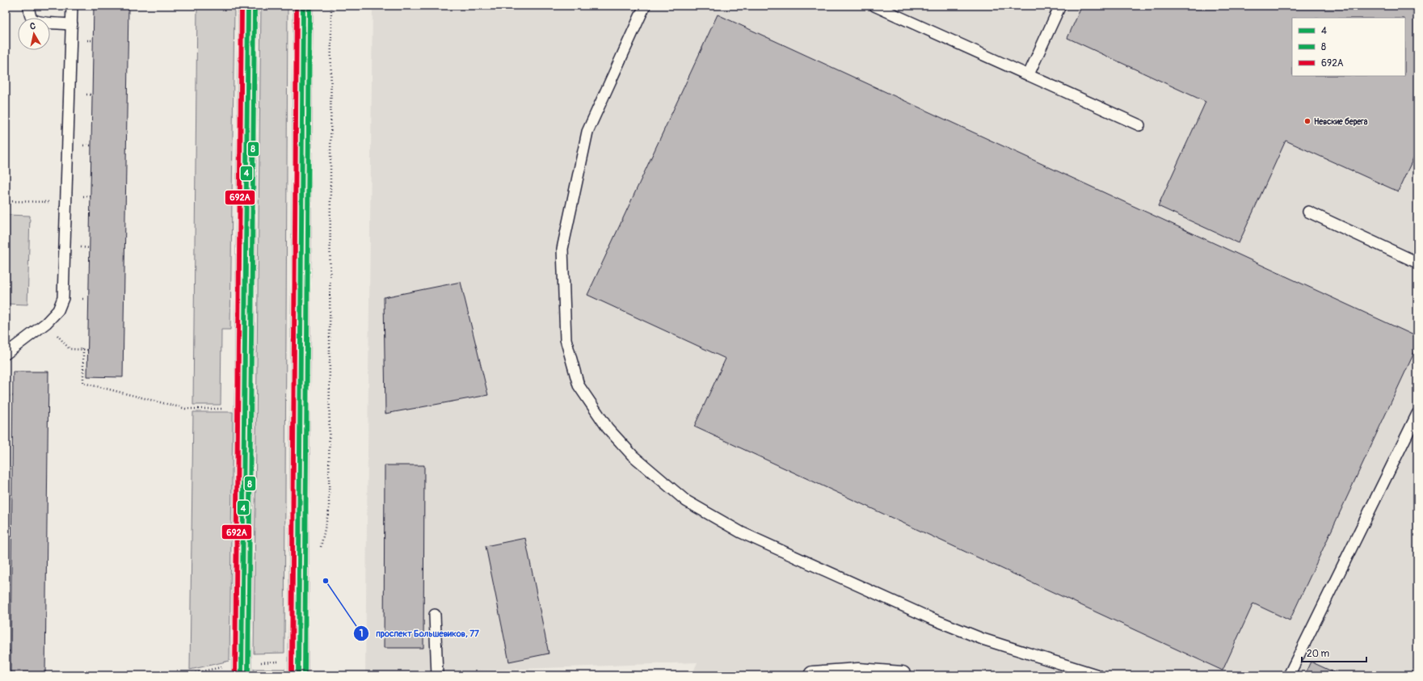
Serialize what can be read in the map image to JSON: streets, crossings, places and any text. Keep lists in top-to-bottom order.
{
  "places": ["Невские берега", "проспект Большевиков, 77"],
  "lines": ["transit line 4", "transit line 8", "transit line 692А"],
  "legend": ["4", "8", "692А"],
  "scale_bar": "20 m",
  "north": "top"
}
